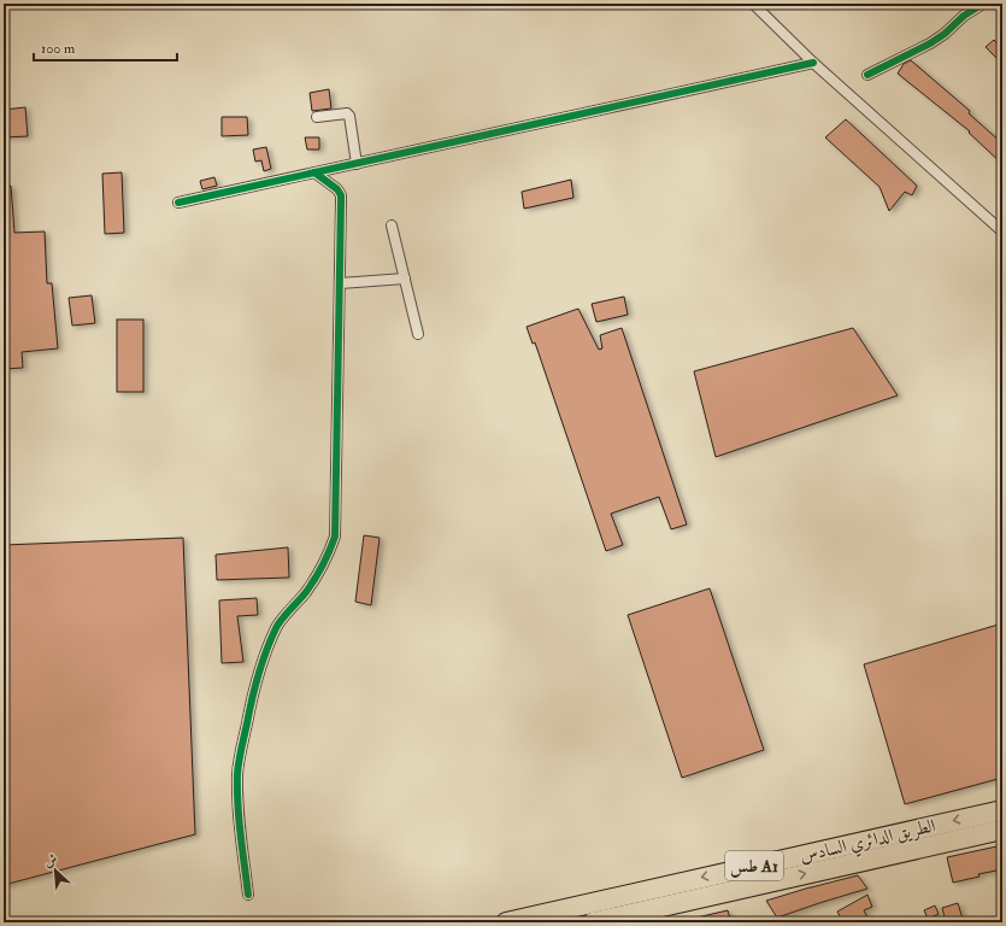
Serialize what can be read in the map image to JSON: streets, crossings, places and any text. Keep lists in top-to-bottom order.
{
  "streets": {
    "highway": ["الطريق الدائري السادس", "طس A1"]
  },
  "scale_bar": "100 m",
  "north": "top left"
}
